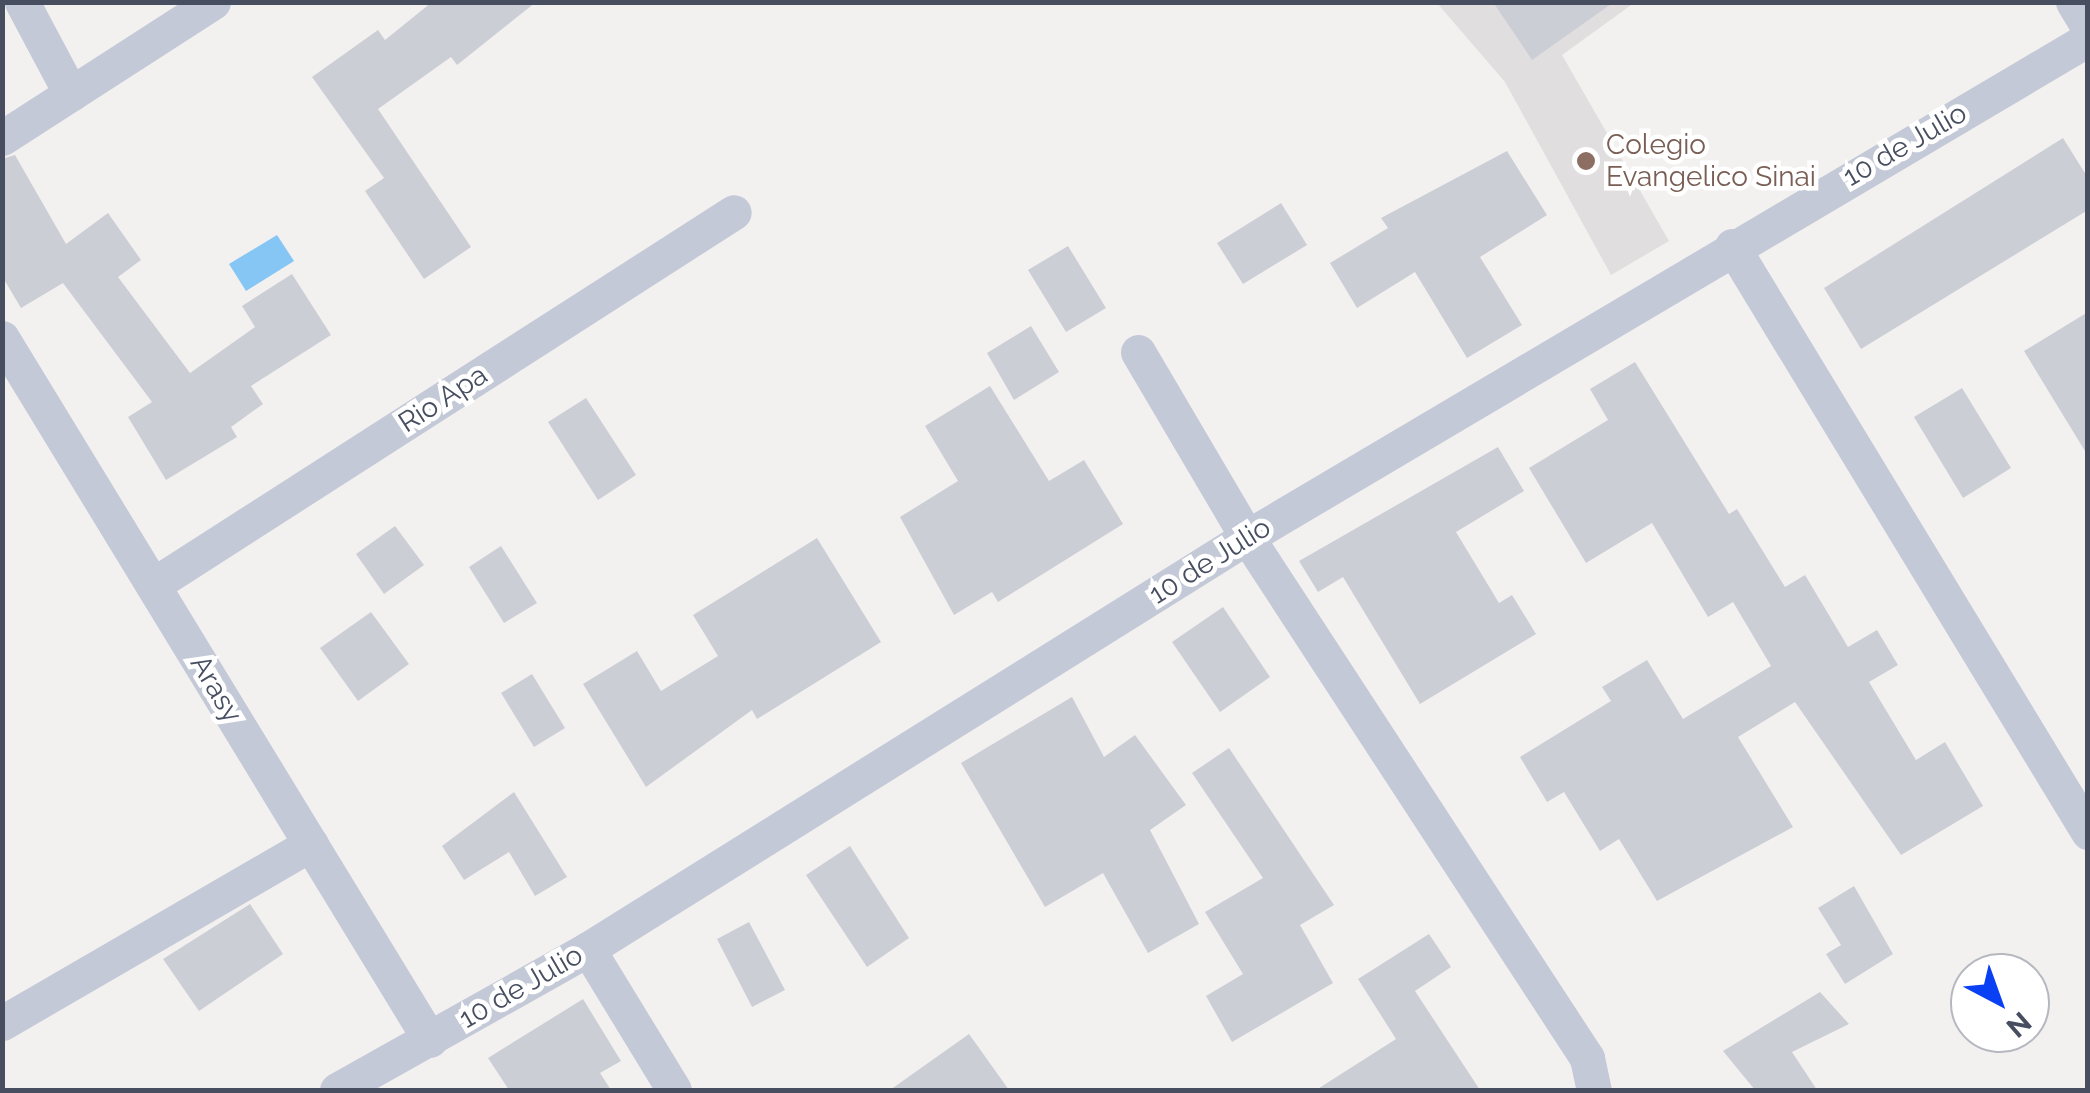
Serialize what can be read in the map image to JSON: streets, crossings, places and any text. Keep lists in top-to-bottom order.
{
  "streets": {
    "street": ["10 de Julio", "Rio Apa", "Arasy"]
  },
  "crossings": [
    ["10 de Julio", "Arasy"],
    ["Rio Apa", "Arasy"]
  ],
  "places": ["Colegio Evangelico Sinai"],
  "north": "bottom right"
}
